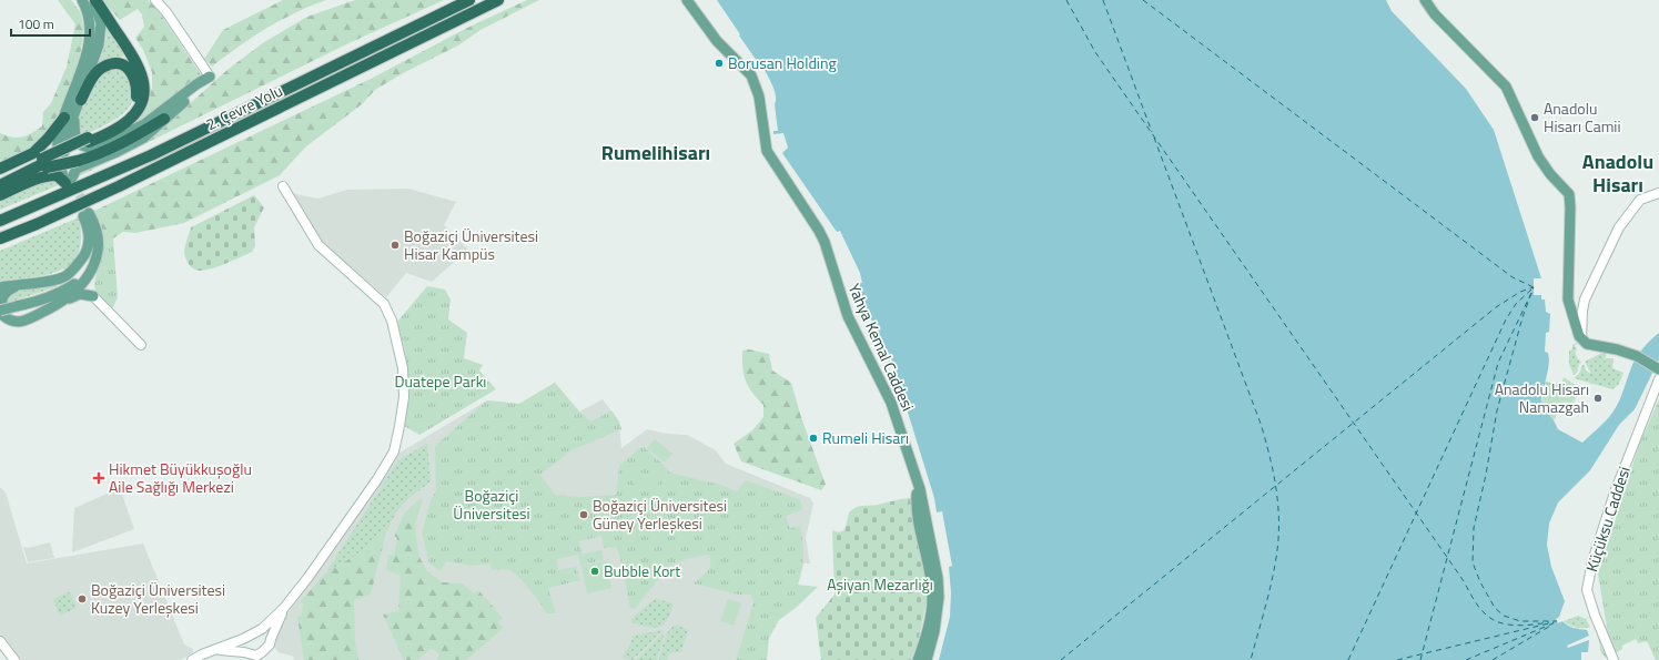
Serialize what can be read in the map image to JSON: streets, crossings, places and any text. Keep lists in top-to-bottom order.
{
  "streets": {
    "highway": ["2. Çevre Yolu"],
    "main road": ["Yahya Kemal Caddesi", "Küçüksu Caddesi"]
  },
  "districts": ["Rumelihisarı", "Anadolu Hisarı"],
  "parks": ["Duatepe Parkı", "Boğaziçi Üniversitesi", "Aşiyan Mezarlığı"],
  "places": {
    "other": [
      "Borusan Holding",
      "Anadolu Hisarı Camii",
      "Boğaziçi Üniversitesi Hisar Kampüs",
      "Anadolu Hisarı Namazgah",
      "Rumeli Hisarı",
      "Boğaziçi Üniversitesi Güney Yerleşkesi",
      "Bubble Kort",
      "Boğaziçi Üniversitesi Kuzey Yerleşkesi"
    ],
    "health": ["Hikmet Büyükkuşoğlu Aile Sağlığı Merkezi"]
  },
  "scale_bar": "100 m"
}
